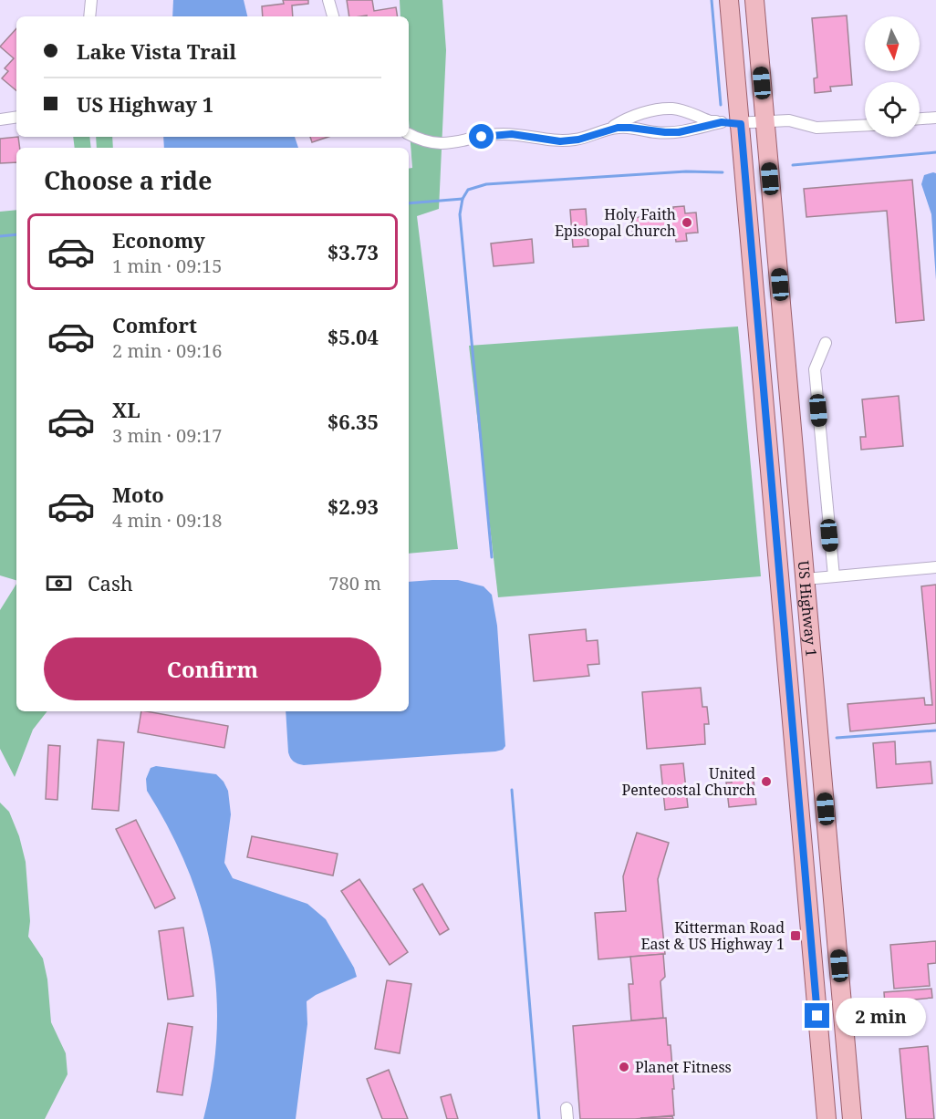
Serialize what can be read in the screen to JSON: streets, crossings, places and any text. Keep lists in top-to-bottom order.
{
  "streets": {
    "main road": ["US Highway 1"]
  },
  "places": {
    "other": ["Holy Faith Episcopal Church", "United Pentecostal Church", "Planet Fitness"],
    "transit": ["Kitterman Road East & US Highway 1"]
  },
  "north": "bottom",
  "page": {
    "banner": ["Lake Vista Trail", "US Highway 1"],
    "heading": "Choose a ride",
    "list": [
      {
        "name": "Economy",
        "note": "1 min · 09:15",
        "value": "$3.73"
      },
      {
        "name": "Comfort",
        "note": "2 min · 09:16",
        "value": "$5.04"
      },
      {
        "name": "XL",
        "note": "3 min · 09:17",
        "value": "$6.35"
      },
      {
        "name": "Moto",
        "note": "4 min · 09:18",
        "value": "$2.93"
      }
    ],
    "pay": ["Cash", "780 m"],
    "buttons": "Confirm",
    "bubble": "2 min"
  }
}
